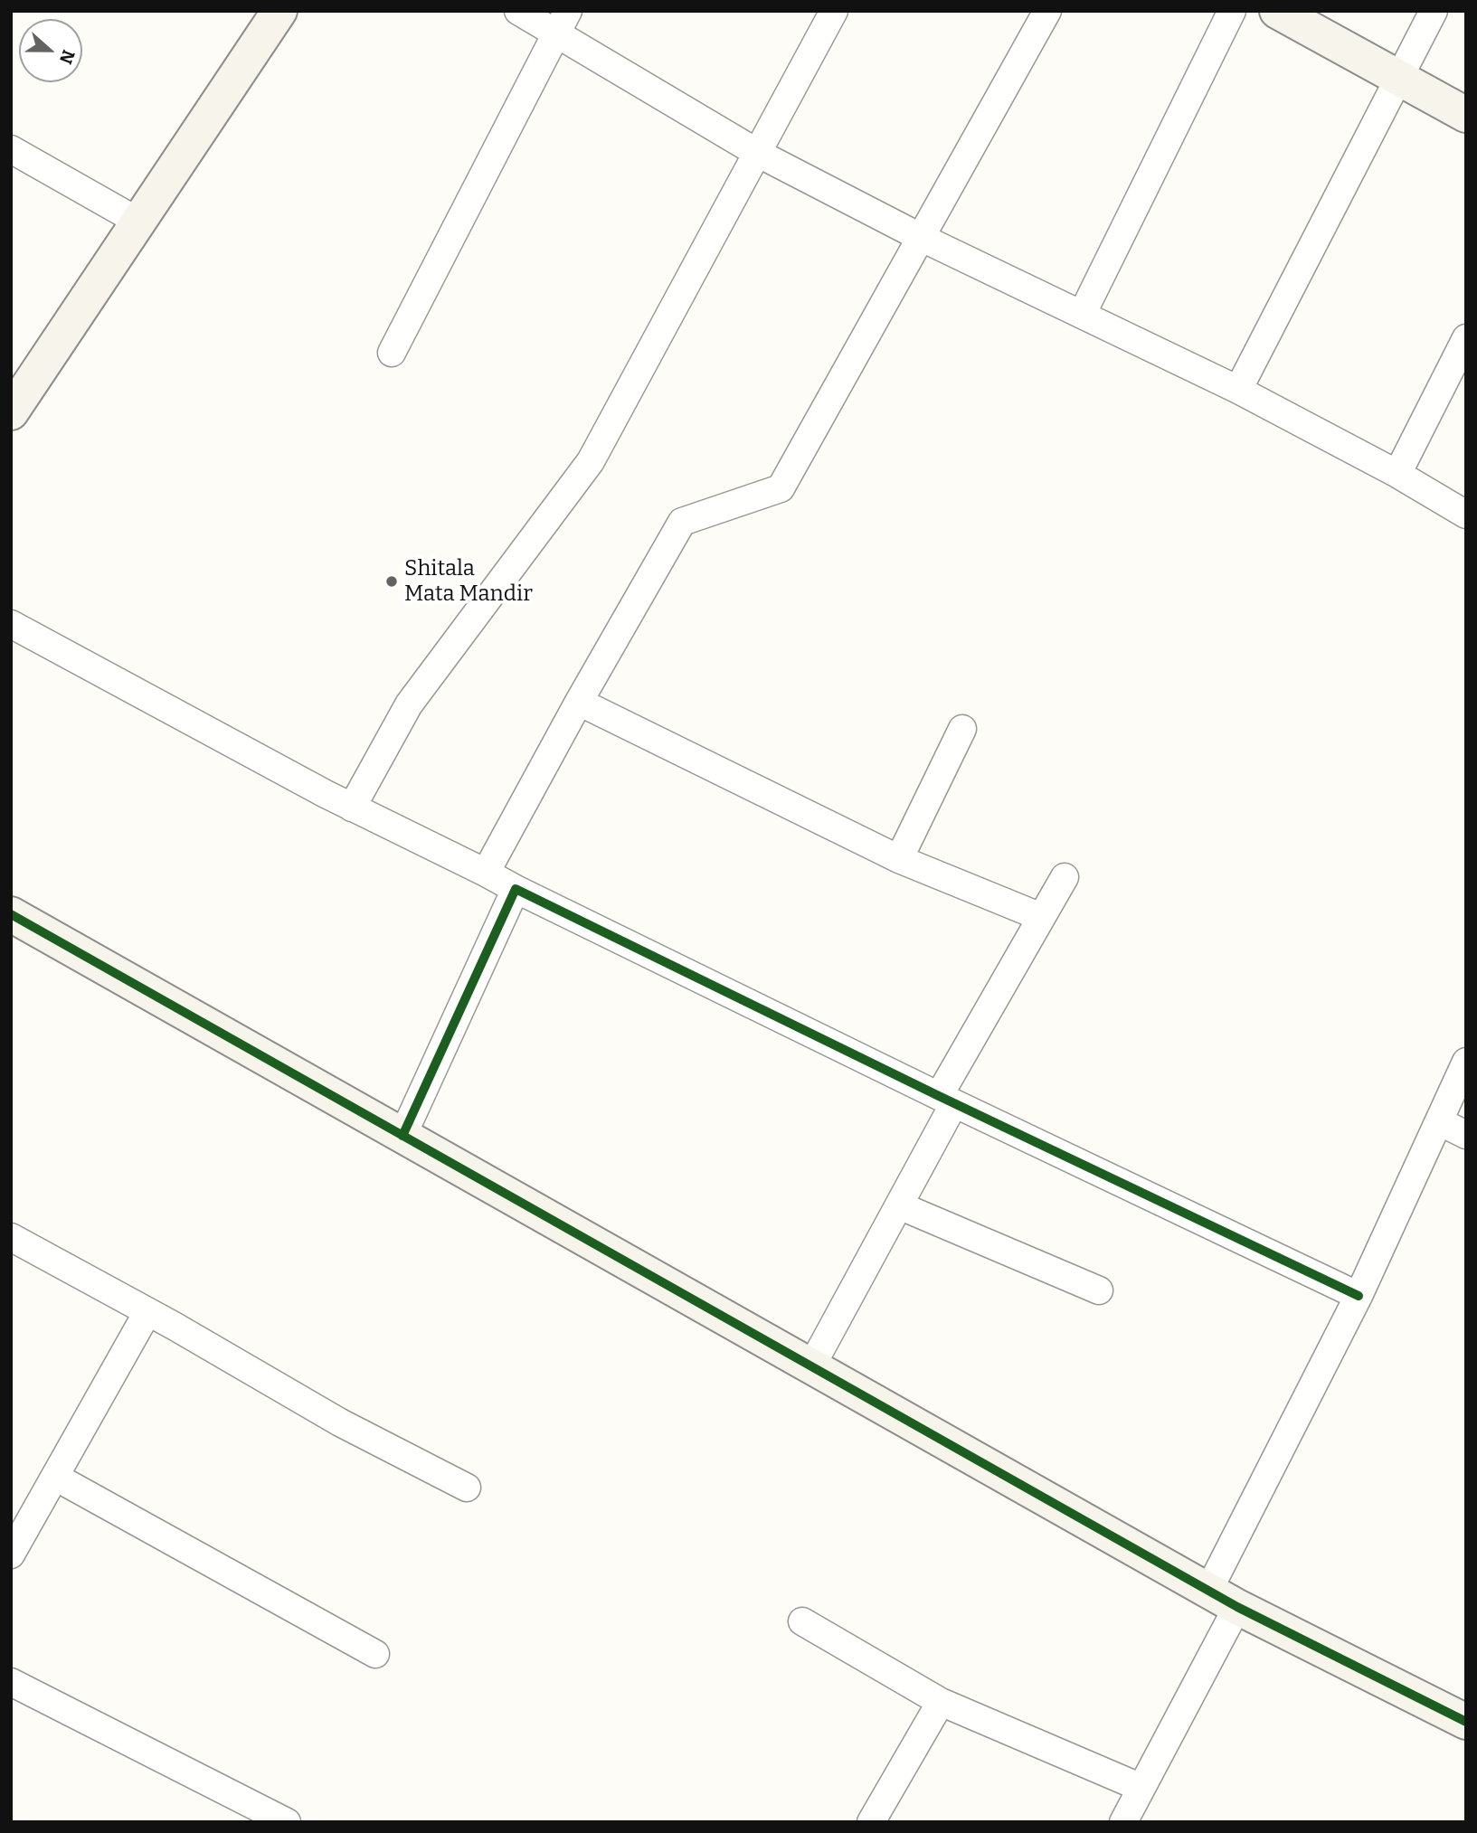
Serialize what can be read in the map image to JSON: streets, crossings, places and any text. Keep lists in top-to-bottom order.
{
  "places": ["Shitala Mata Mandir"],
  "north": "right"
}
